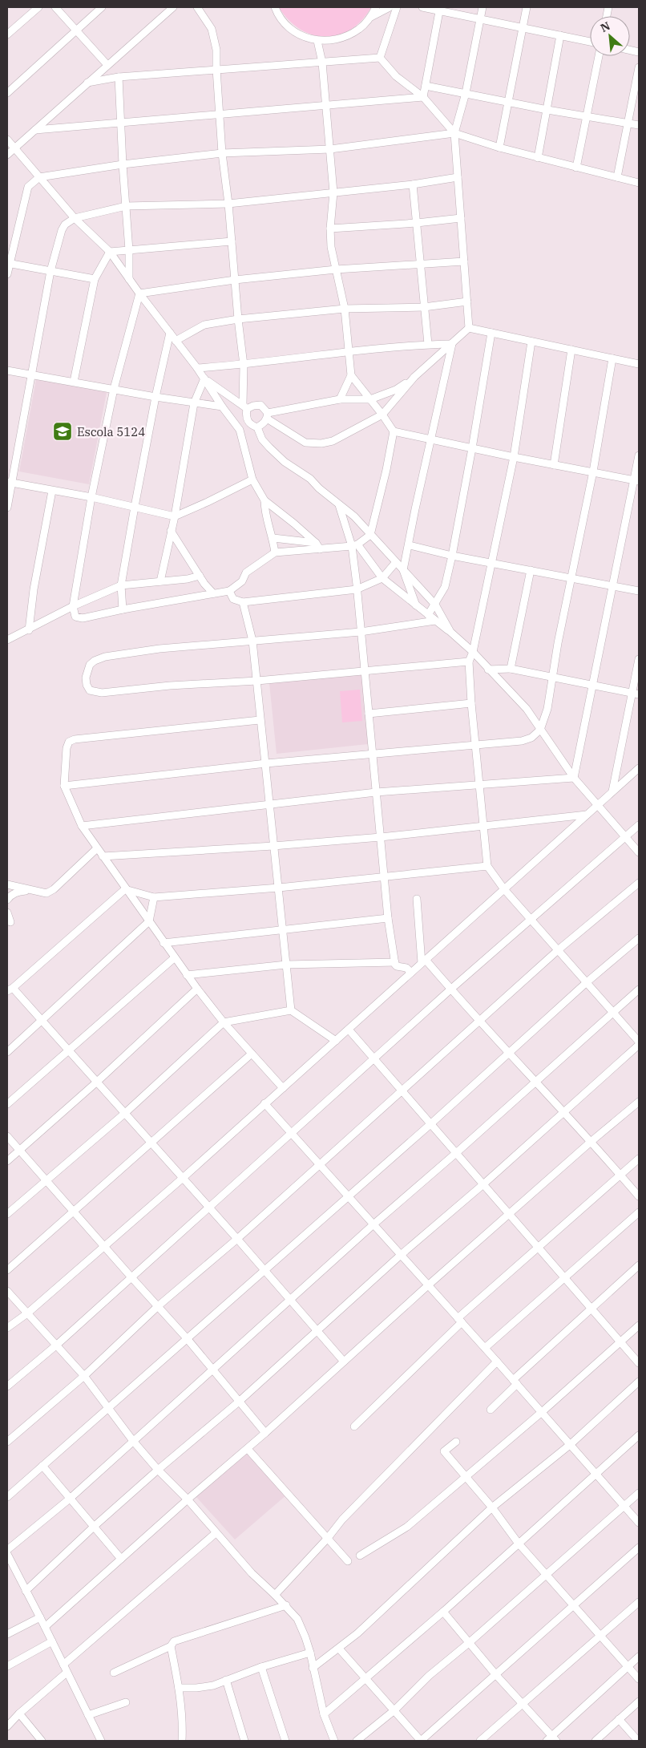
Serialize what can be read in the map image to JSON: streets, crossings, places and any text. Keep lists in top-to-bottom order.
{
  "places": {
    "school or university": ["Escola 5124"]
  },
  "north": "top left"
}
